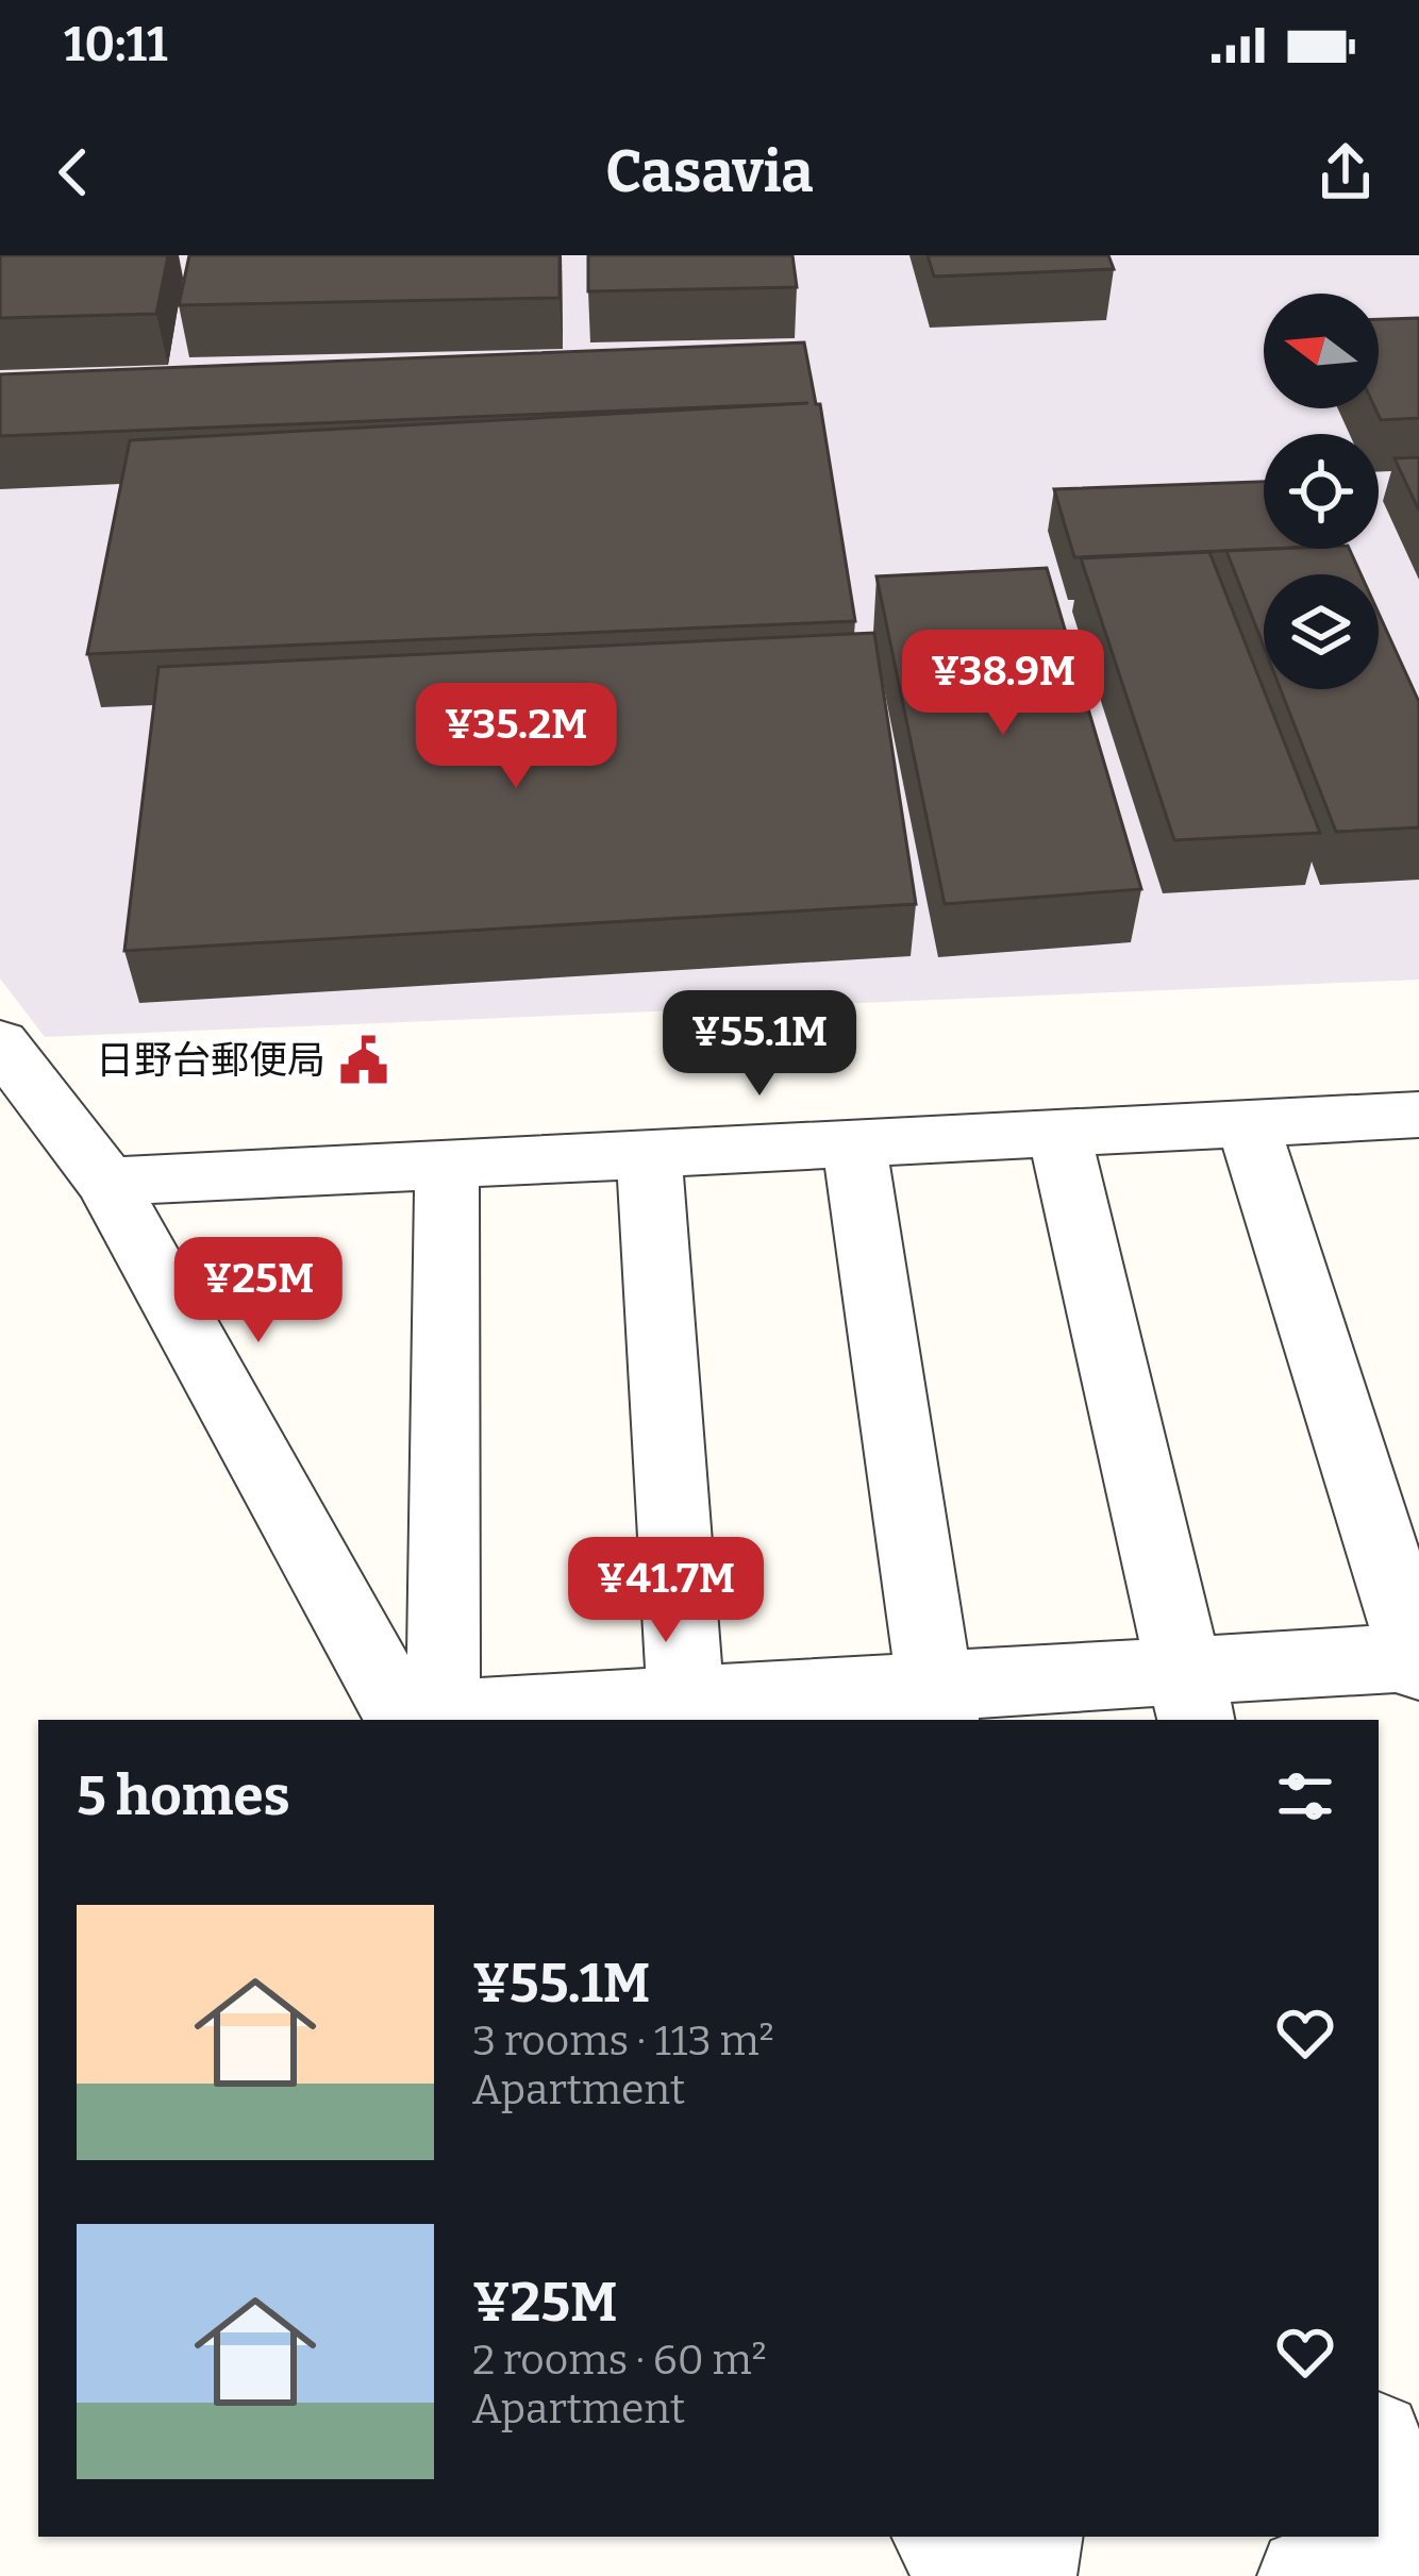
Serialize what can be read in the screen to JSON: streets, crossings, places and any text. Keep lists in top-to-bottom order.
{
  "places": {
    "public building": ["日野台郵便局"]
  },
  "north": "left",
  "page": {
    "status": "10:11",
    "header": "Casavia",
    "price": [
      "¥38.9M",
      "¥35.2M",
      "¥55.1M",
      "¥25M",
      "¥41.7M"
    ],
    "heading": "5 homes",
    "list": [
      {
        "name": "¥55.1M",
        "note": "3 rooms · 113 m² · Apartment"
      },
      {
        "name": "¥25M",
        "note": "2 rooms · 60 m² · Apartment"
      }
    ]
  }
}
